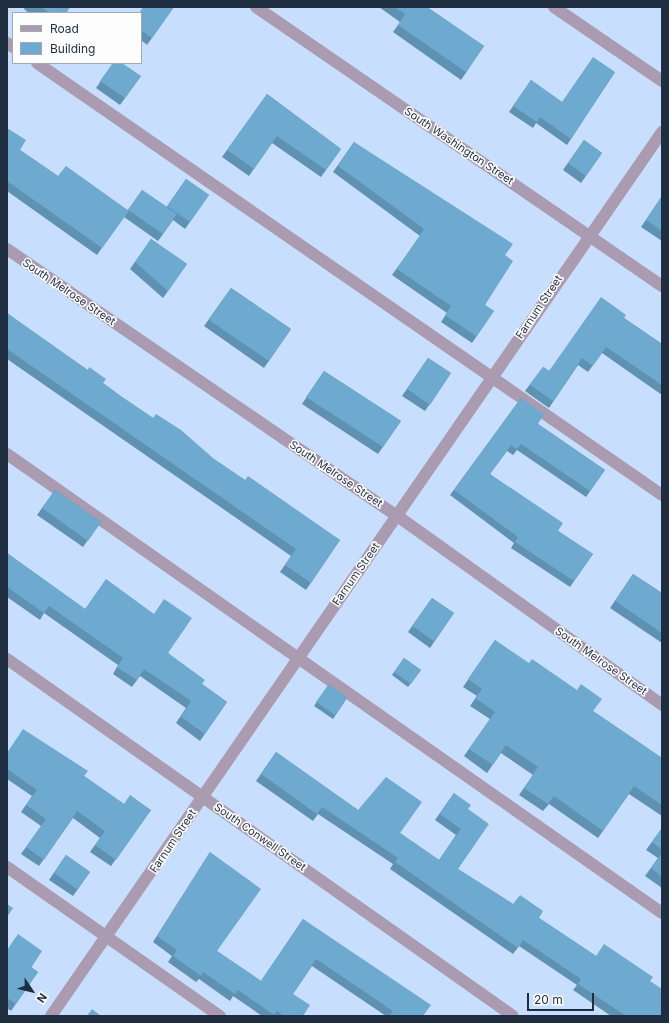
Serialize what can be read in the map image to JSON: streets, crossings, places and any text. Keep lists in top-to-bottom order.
{
  "streets": {
    "street": [
      "South Washington Street",
      "South Melrose Street",
      "Farnum Street",
      "South Conwell Street"
    ]
  },
  "crossings": [
    ["South Washington Street", "Farnum Street"],
    ["South Melrose Street", "Farnum Street"],
    ["Farnum Street", "South Conwell Street"]
  ],
  "legend": ["Road", "Building"],
  "scale_bar": "20 m",
  "north": "bottom right"
}
